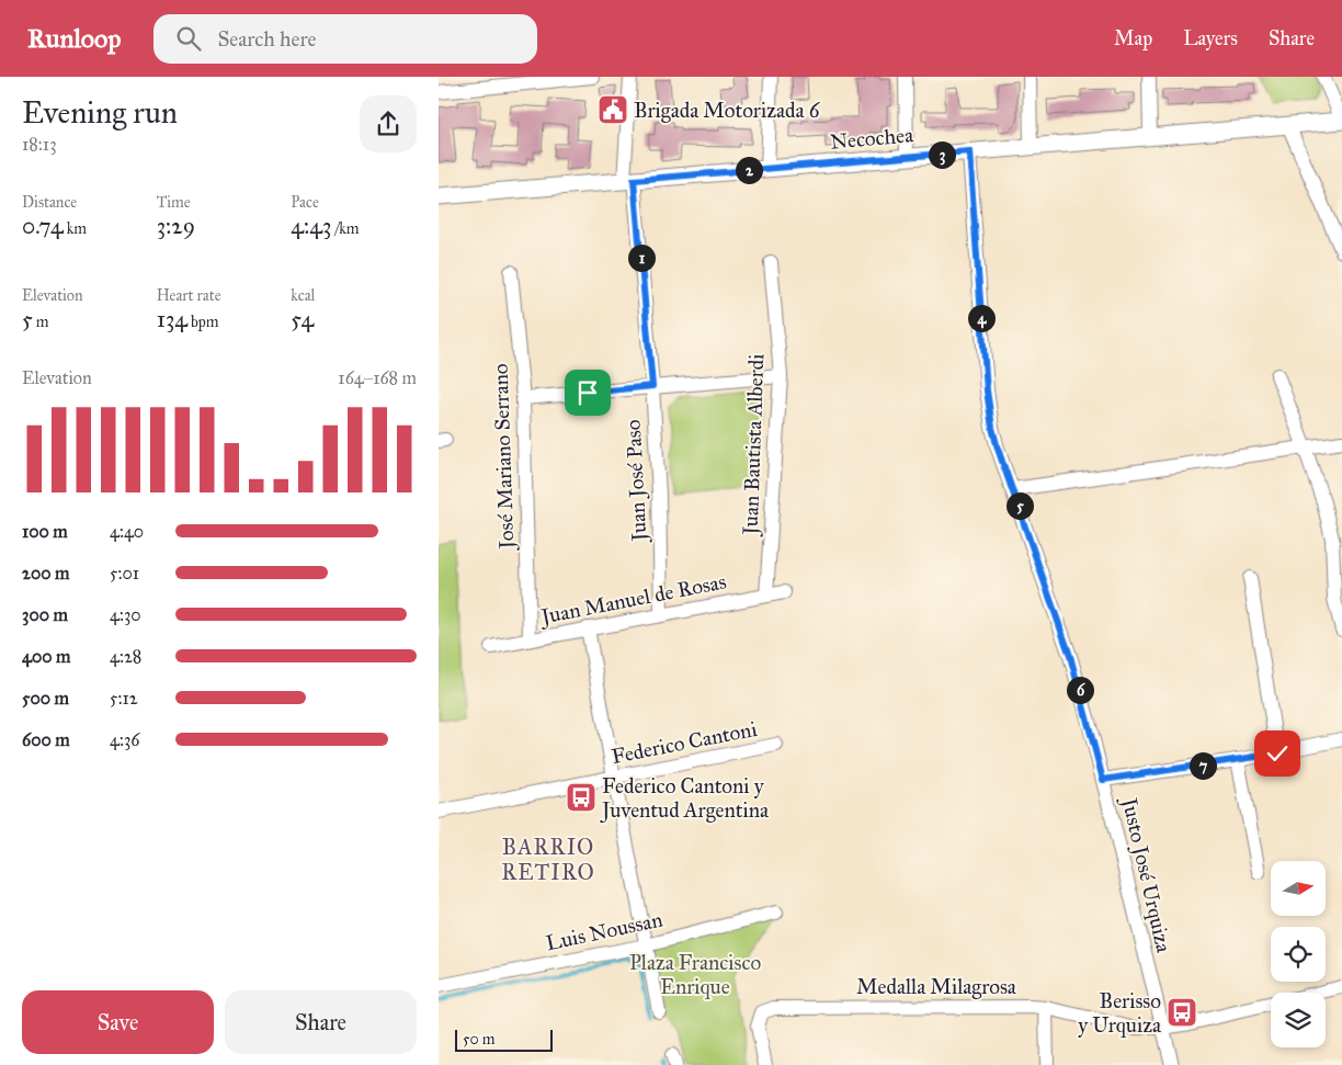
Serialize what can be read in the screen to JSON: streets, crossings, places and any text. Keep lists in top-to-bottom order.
{
  "streets": {
    "main road": ["Necochea"],
    "street": [
      "Juan Bautista Alberdi",
      "José Mariano Serrano",
      "Juan José Paso",
      "Juan Manuel de Rosas",
      "Federico Cantoni",
      "Justo José Urquiza",
      "Luis Noussan",
      "Medalla Milagrosa"
    ]
  },
  "crossings": [
    ["Necochea", "Juan José Paso"],
    ["Necochea", "Justo José Urquiza"],
    ["Juan Bautista Alberdi", "Juan Manuel de Rosas"],
    ["José Mariano Serrano", "Juan Manuel de Rosas"],
    ["Juan José Paso", "Juan Manuel de Rosas"],
    ["Justo José Urquiza", "Medalla Milagrosa"]
  ],
  "districts": ["BARRIO RETIRO"],
  "parks": ["Plaza Francisco Enrique"],
  "places": {
    "public building": ["Brigada Motorizada 6"],
    "bus stop": ["Federico Cantoni y Juventud Argentina", "Berisso y Urquiza"]
  },
  "scale_bar": "50 m",
  "north": "right",
  "page": {
    "header": "Runloop",
    "search": "Search here",
    "nav": ["Map", "Layers", "Share"],
    "heading": ["Evening run", "18:13"],
    "pins": [
      "3",
      "2",
      "1",
      "4",
      "5",
      "6",
      "7"
    ],
    "stats": [
      ["Distance", "0.74 km"],
      ["Time", "3:29"],
      ["Pace", "4:43 /km"],
      ["Elevation", "5 m"],
      ["Heart rate", "134 bpm"],
      ["kcal", "54"]
    ],
    "chart": ["Elevation", "164–168 m"],
    "list": [
      {
        "name": "100 m",
        "note": "4:40"
      },
      {
        "name": "200 m",
        "note": "5:01"
      },
      {
        "name": "300 m",
        "note": "4:30"
      },
      {
        "name": "400 m",
        "note": "4:28"
      },
      {
        "name": "500 m",
        "note": "5:12"
      },
      {
        "name": "600 m",
        "note": "4:36"
      }
    ],
    "buttons": ["Save", "Share"],
    "scale": "50 m"
  }
}
